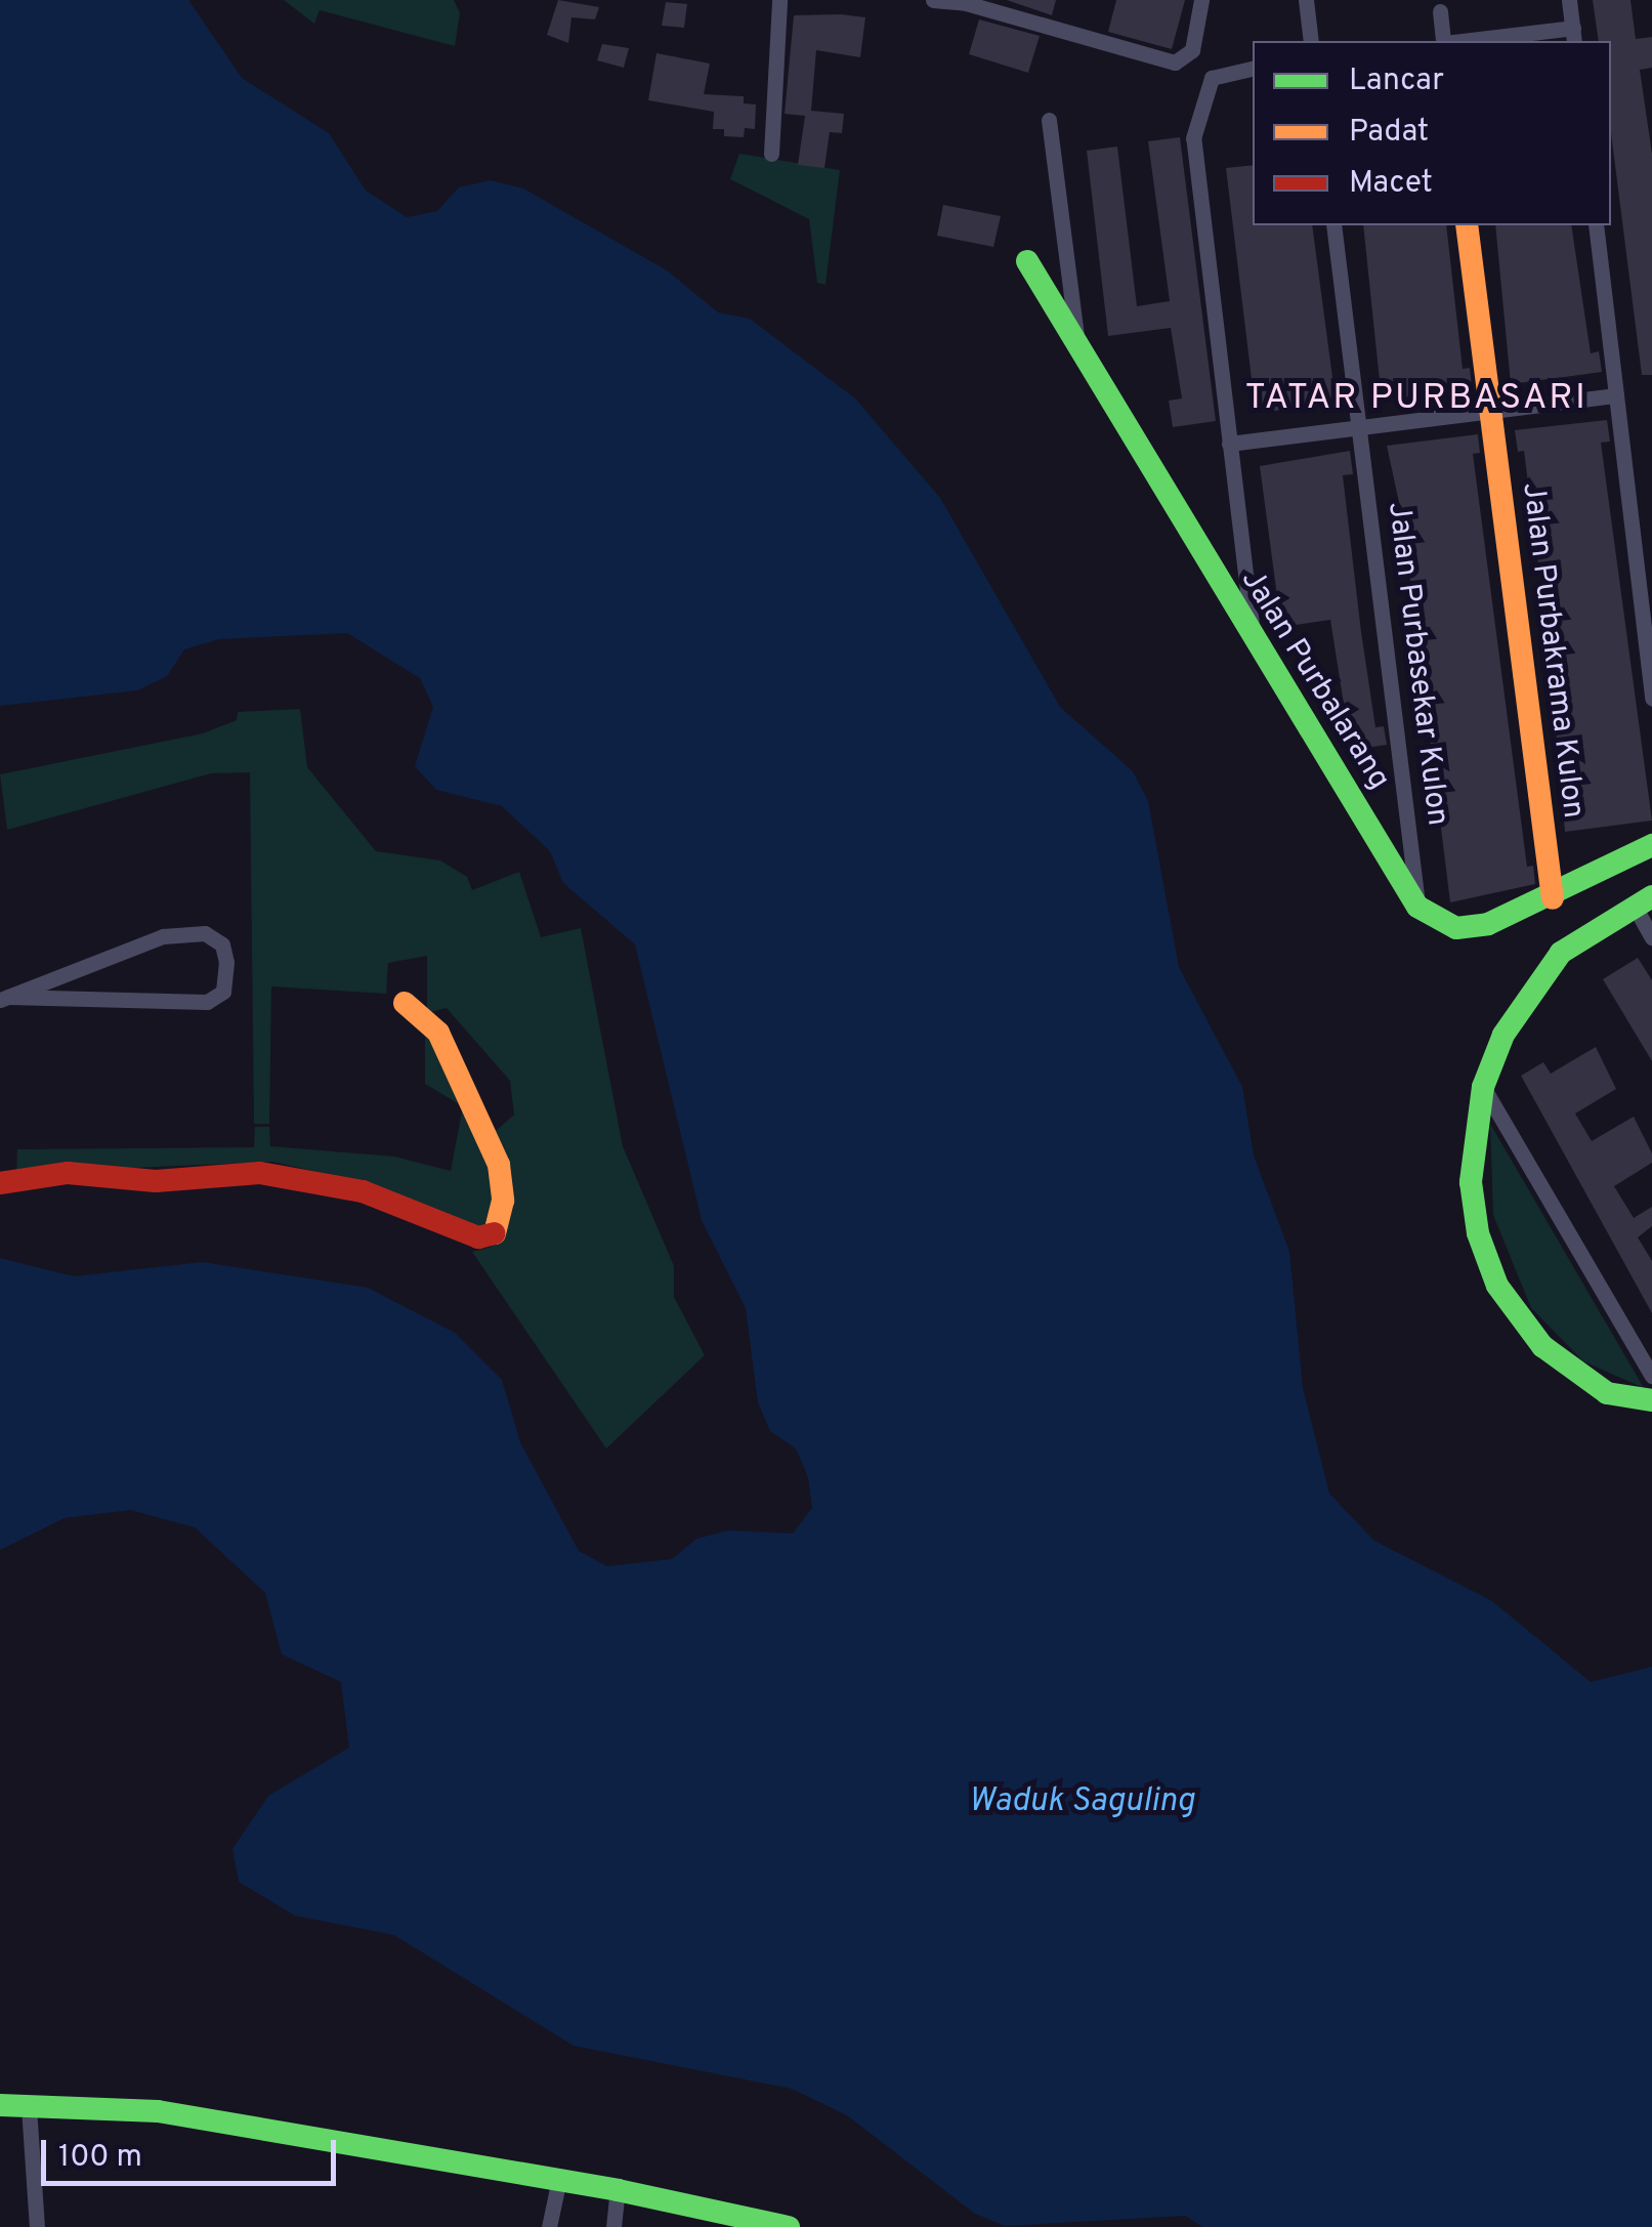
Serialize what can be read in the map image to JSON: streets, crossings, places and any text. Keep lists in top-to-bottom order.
{
  "streets": {
    "street": ["Jalan Purbakrama Kulon", "Jalan Purbasekar Kulon", "Jalan Purbalarang"]
  },
  "crossings": [
    ["Jalan Purbasekar Kulon", "Jalan Purbalarang"]
  ],
  "districts": ["TATAR PURBASARI"],
  "water": ["Waduk Saguling"],
  "legend": ["Lancar", "Padat", "Macet"],
  "scale_bar": "100 m"
}
